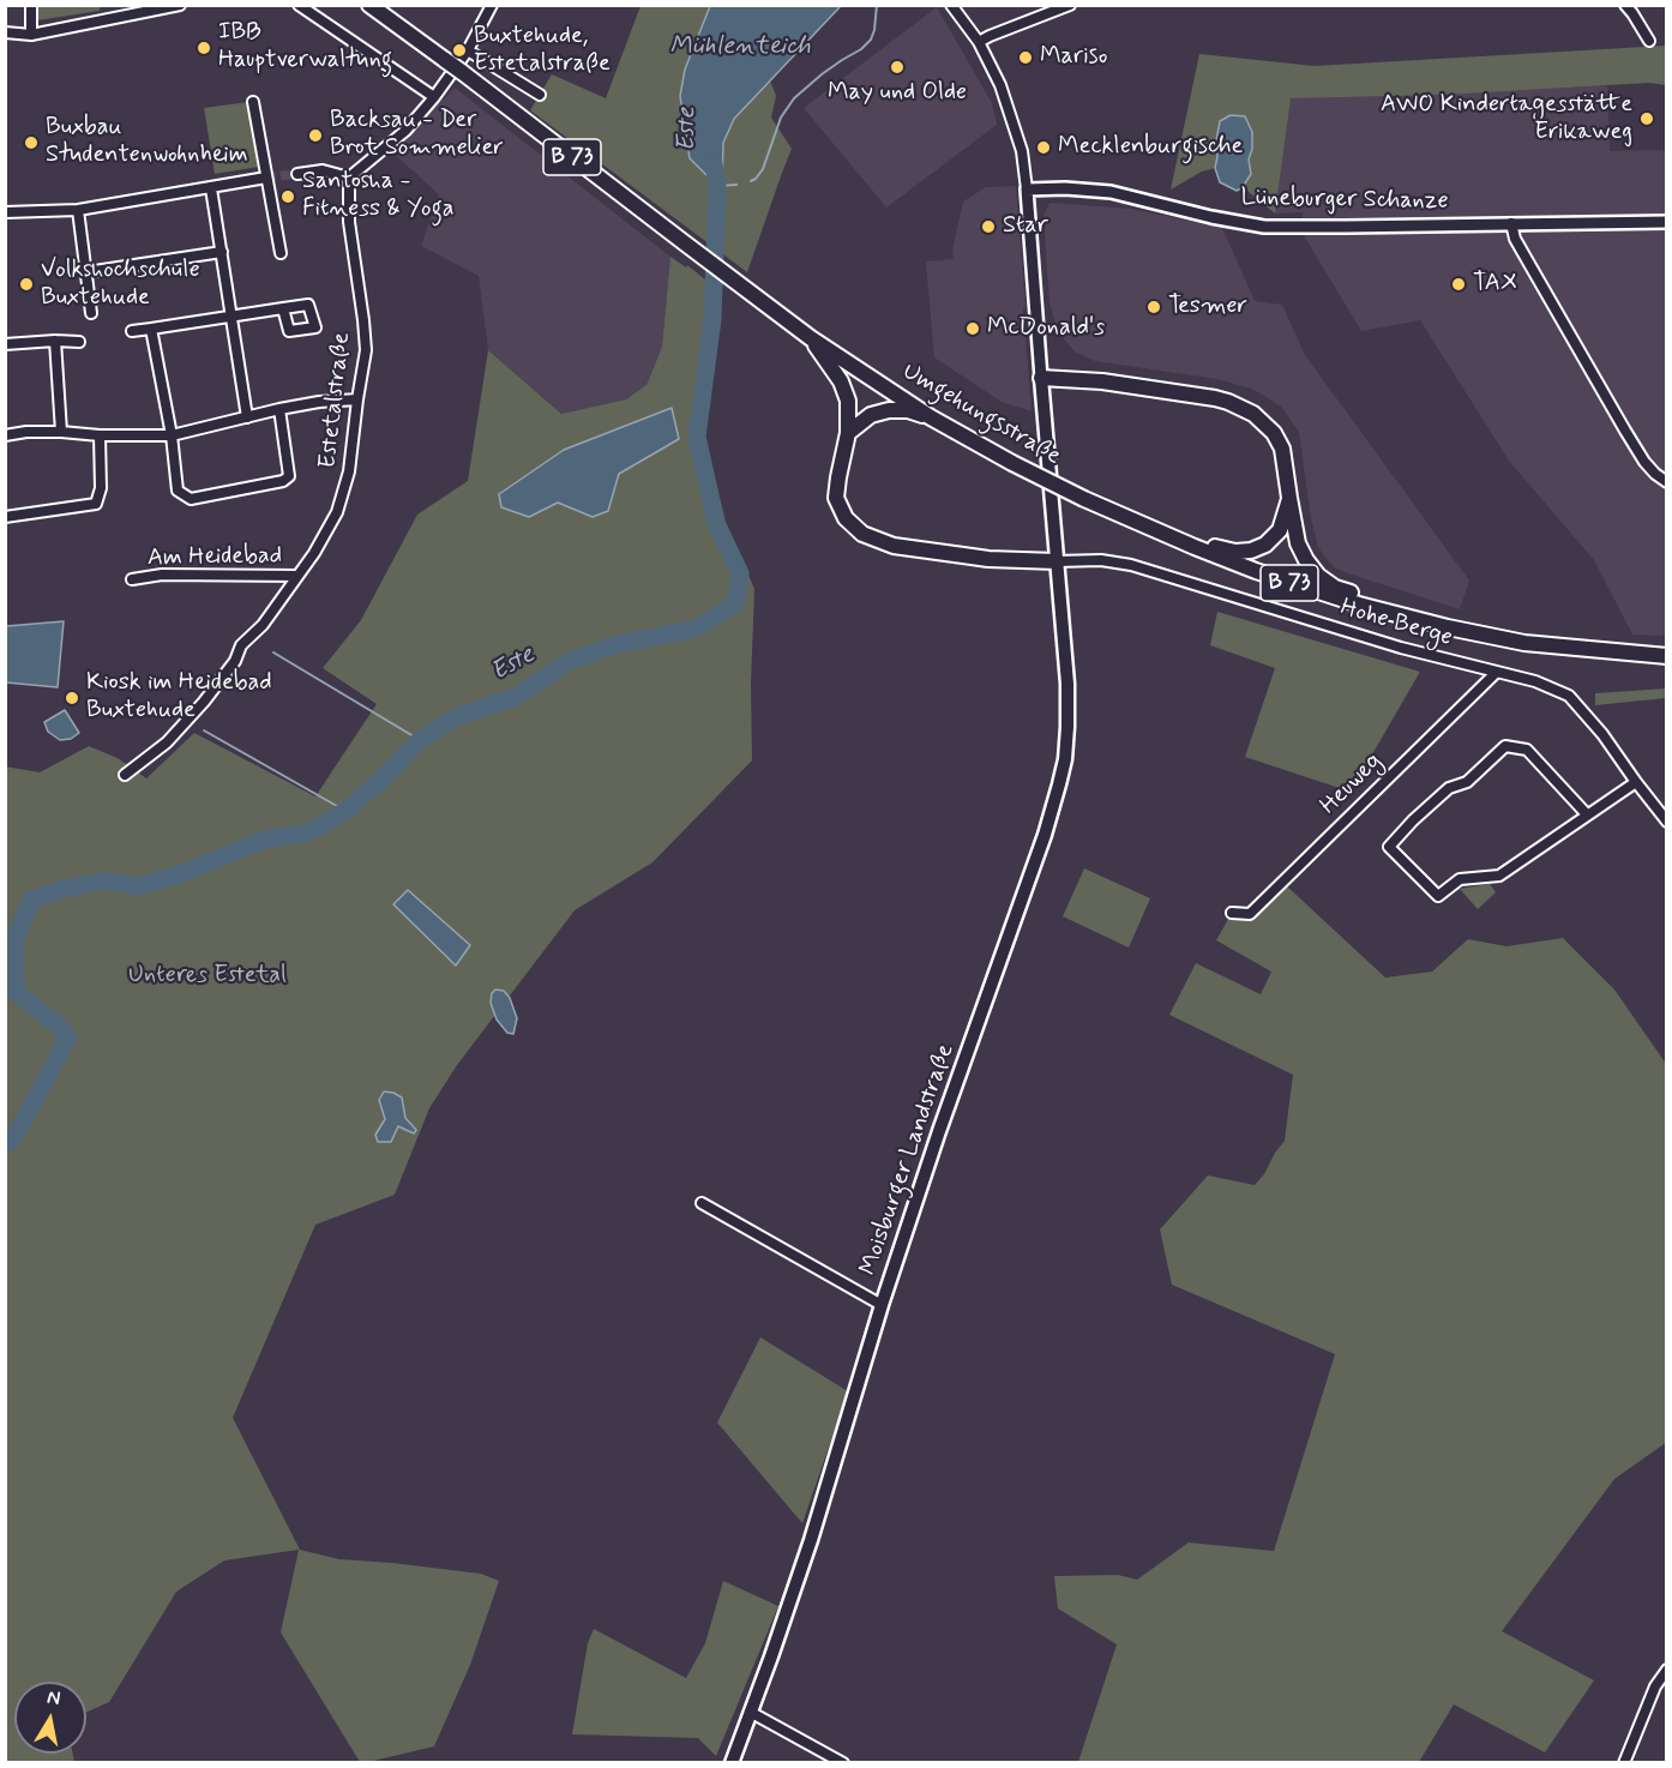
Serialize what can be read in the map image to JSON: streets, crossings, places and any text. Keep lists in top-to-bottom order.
{
  "streets": {
    "main road": ["B 73", "Umgehungsstraße", "Moisburger Landstraße"],
    "street": [
      "Lüneburger Schanze",
      "Estetalstraße",
      "Am Heidebad",
      "Hohe Berge",
      "Heuweg"
    ]
  },
  "crossings": [
    ["Estetalstraße", "Am Heidebad"],
    ["Hohe Berge", "Heuweg"],
    ["Hohe Berge", "Moisburger Landstraße"]
  ],
  "water": ["Mühlenteich", "Este"],
  "parks": ["Unteres Estetal"],
  "places": [
    "IBB Hauptverwaltung",
    "Buxtehude, Estetalstraße",
    "Mariso",
    "May und Olde",
    "AWO Kindertagesstätte Erikaweg",
    "Backsau - Der Brot Sommelier",
    "Buxbau Studentenwohnheim",
    "Mecklenburgische",
    "Santosha - Fitness & Yoga",
    "Star",
    "Volkshochschule Buxtehude",
    "TAX",
    "Tesmer",
    "McDonald's",
    "Kiosk im Heidebad Buxtehude"
  ],
  "north": "top"
}
